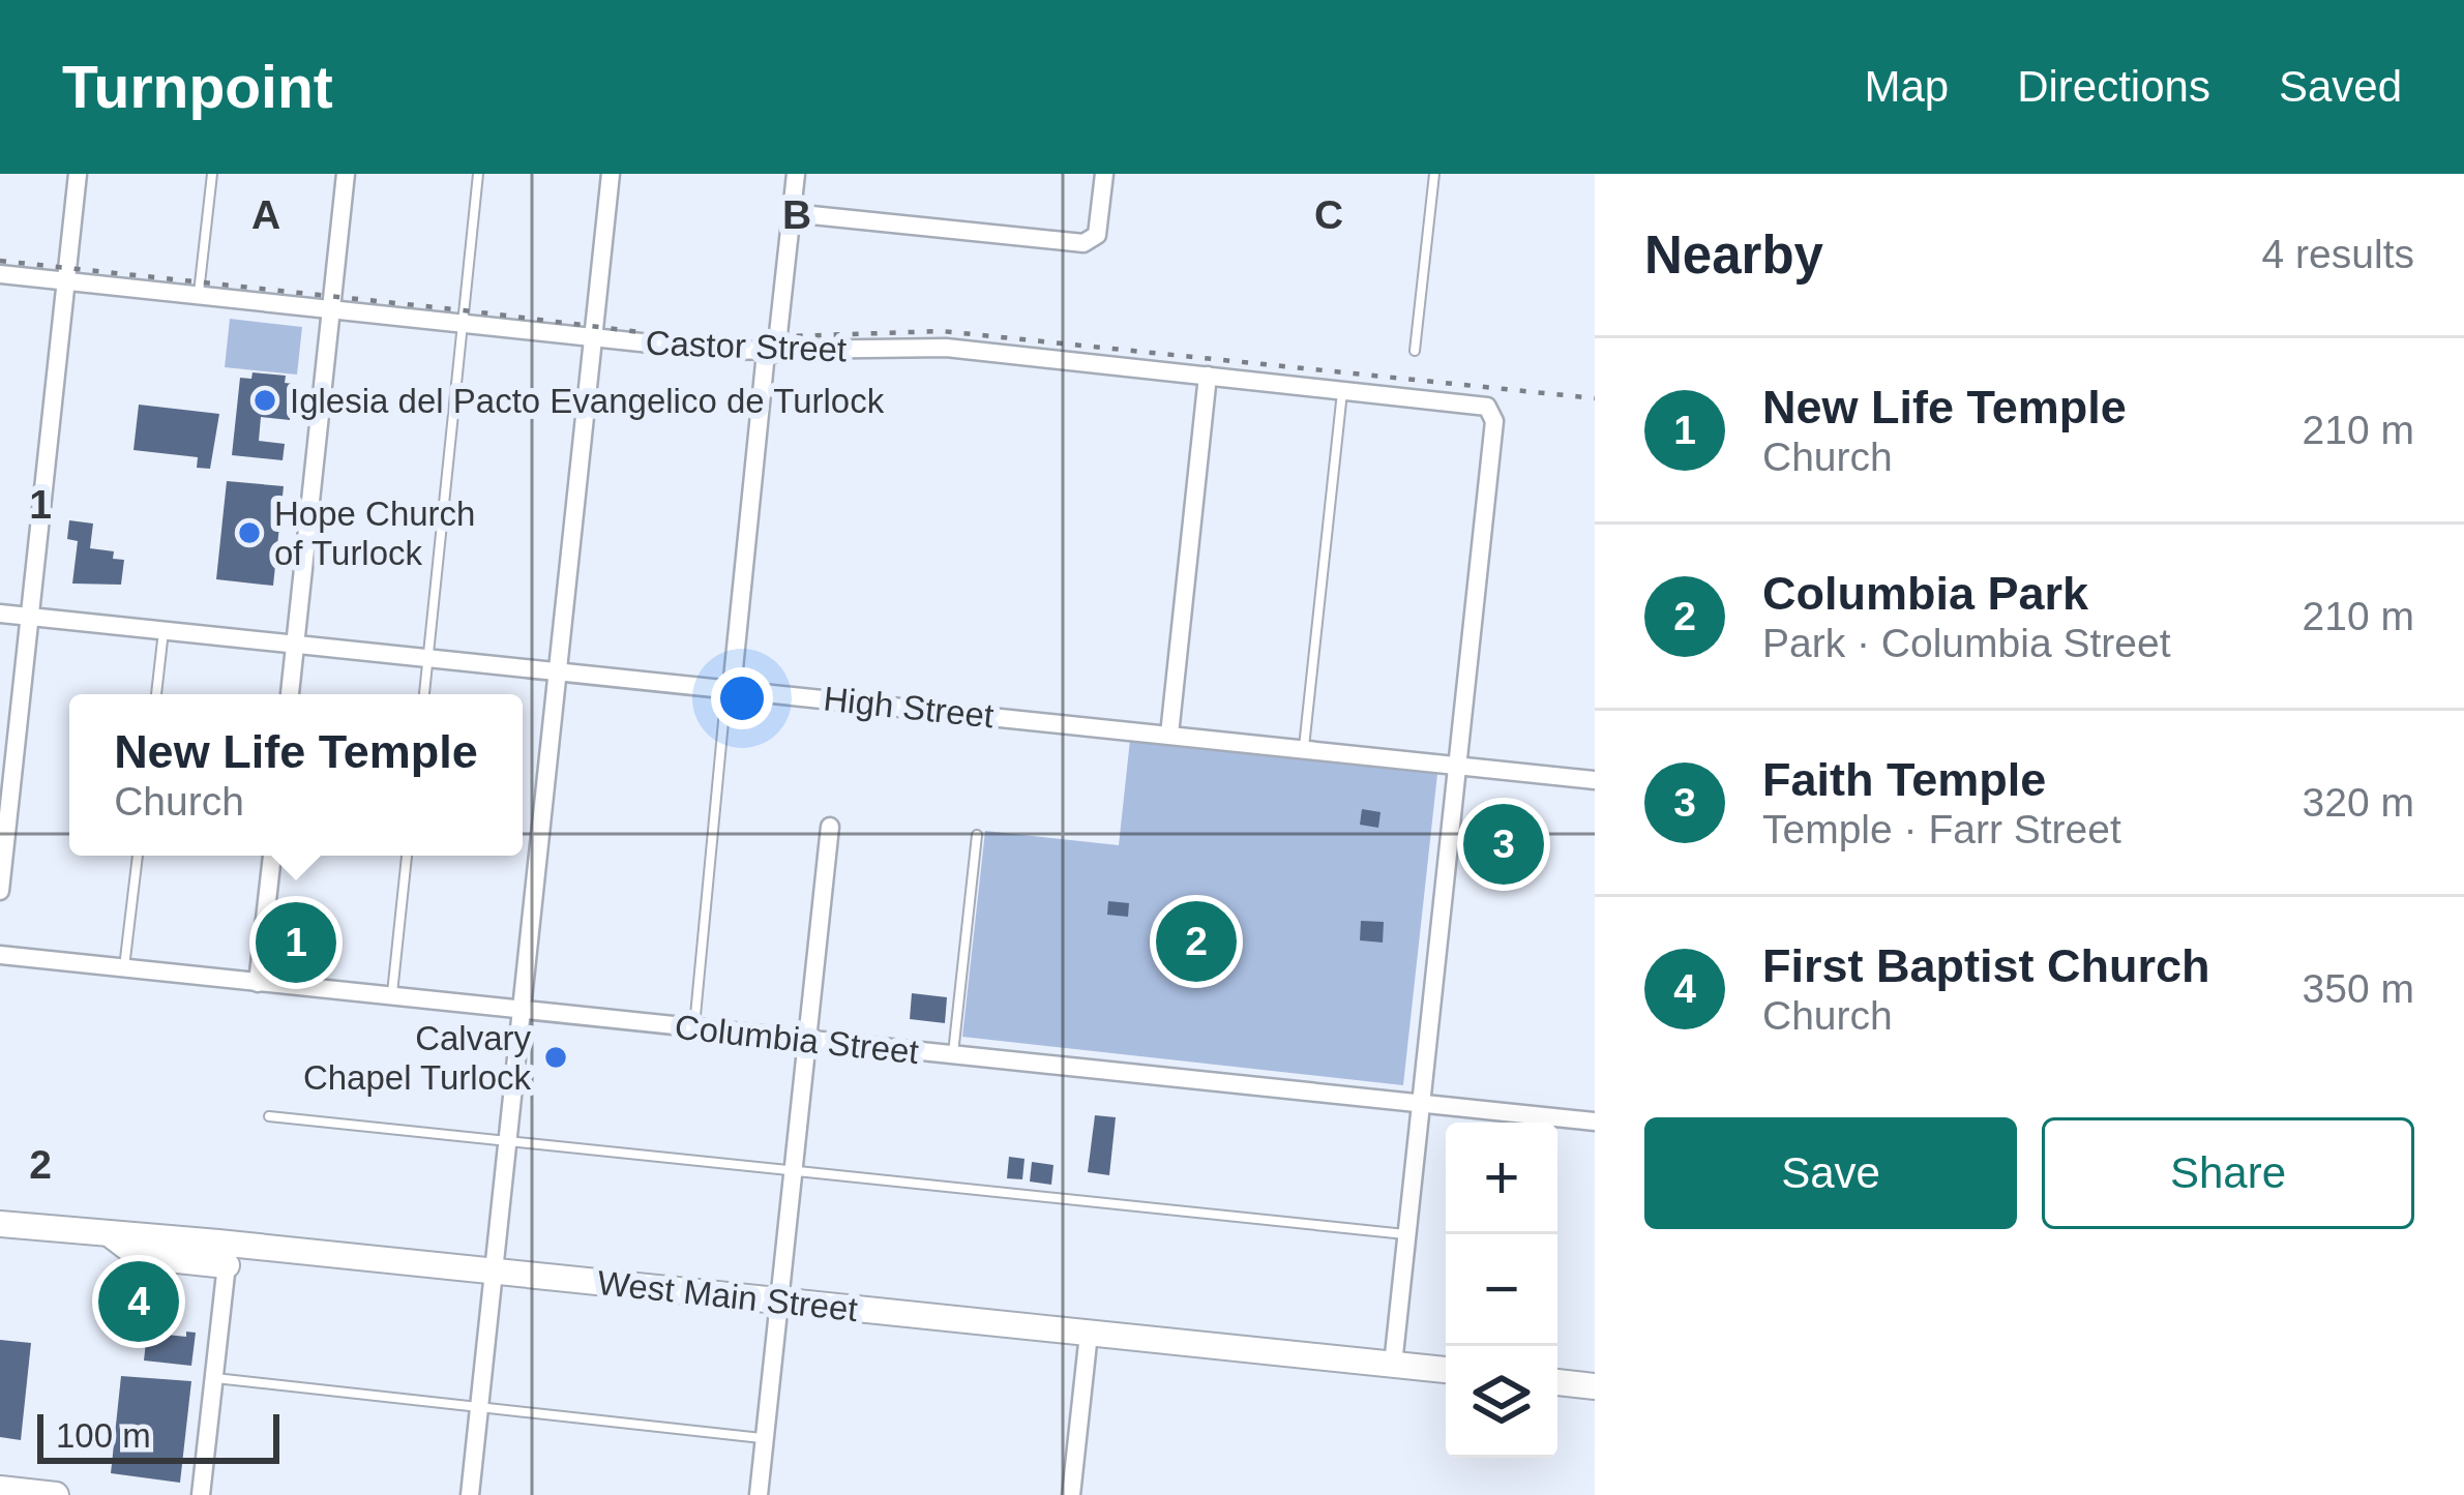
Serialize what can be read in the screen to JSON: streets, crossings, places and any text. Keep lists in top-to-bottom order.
{
  "streets": {
    "main road": ["West Main Street"],
    "street": ["Castor Street", "High Street", "Columbia Street"]
  },
  "crossings": [
    ["Castor Street", "High Street"]
  ],
  "places": ["Iglesia del Pacto Evangelico de Turlock", "Hope Church of Turlock", "Calvary Chapel Turlock"],
  "scale_bar": "100 m",
  "page": {
    "header": "Turnpoint",
    "nav": ["Map", "Directions", "Saved"],
    "heading": ["Nearby", "4 results"],
    "list": [
      {
        "mark": "1",
        "name": "New Life Temple",
        "note": "Church",
        "value": "210 m"
      },
      {
        "mark": "2",
        "name": "Columbia Park",
        "note": "Park · Columbia Street",
        "value": "210 m"
      },
      {
        "mark": "3",
        "name": "Faith Temple",
        "note": "Temple · Farr Street",
        "value": "320 m"
      },
      {
        "mark": "4",
        "name": "First Baptist Church",
        "note": "Church",
        "value": "350 m"
      }
    ],
    "popup": ["New Life Temple", "Church"],
    "pins": [
      "3",
      "2",
      "1",
      "4"
    ],
    "buttons": ["Save", "Share"],
    "map_buttons": ["+", "−"],
    "scale": "100 m"
  },
  "grid": {
    "columns": ["A", "B", "C"],
    "rows": ["1", "2"]
  }
}
